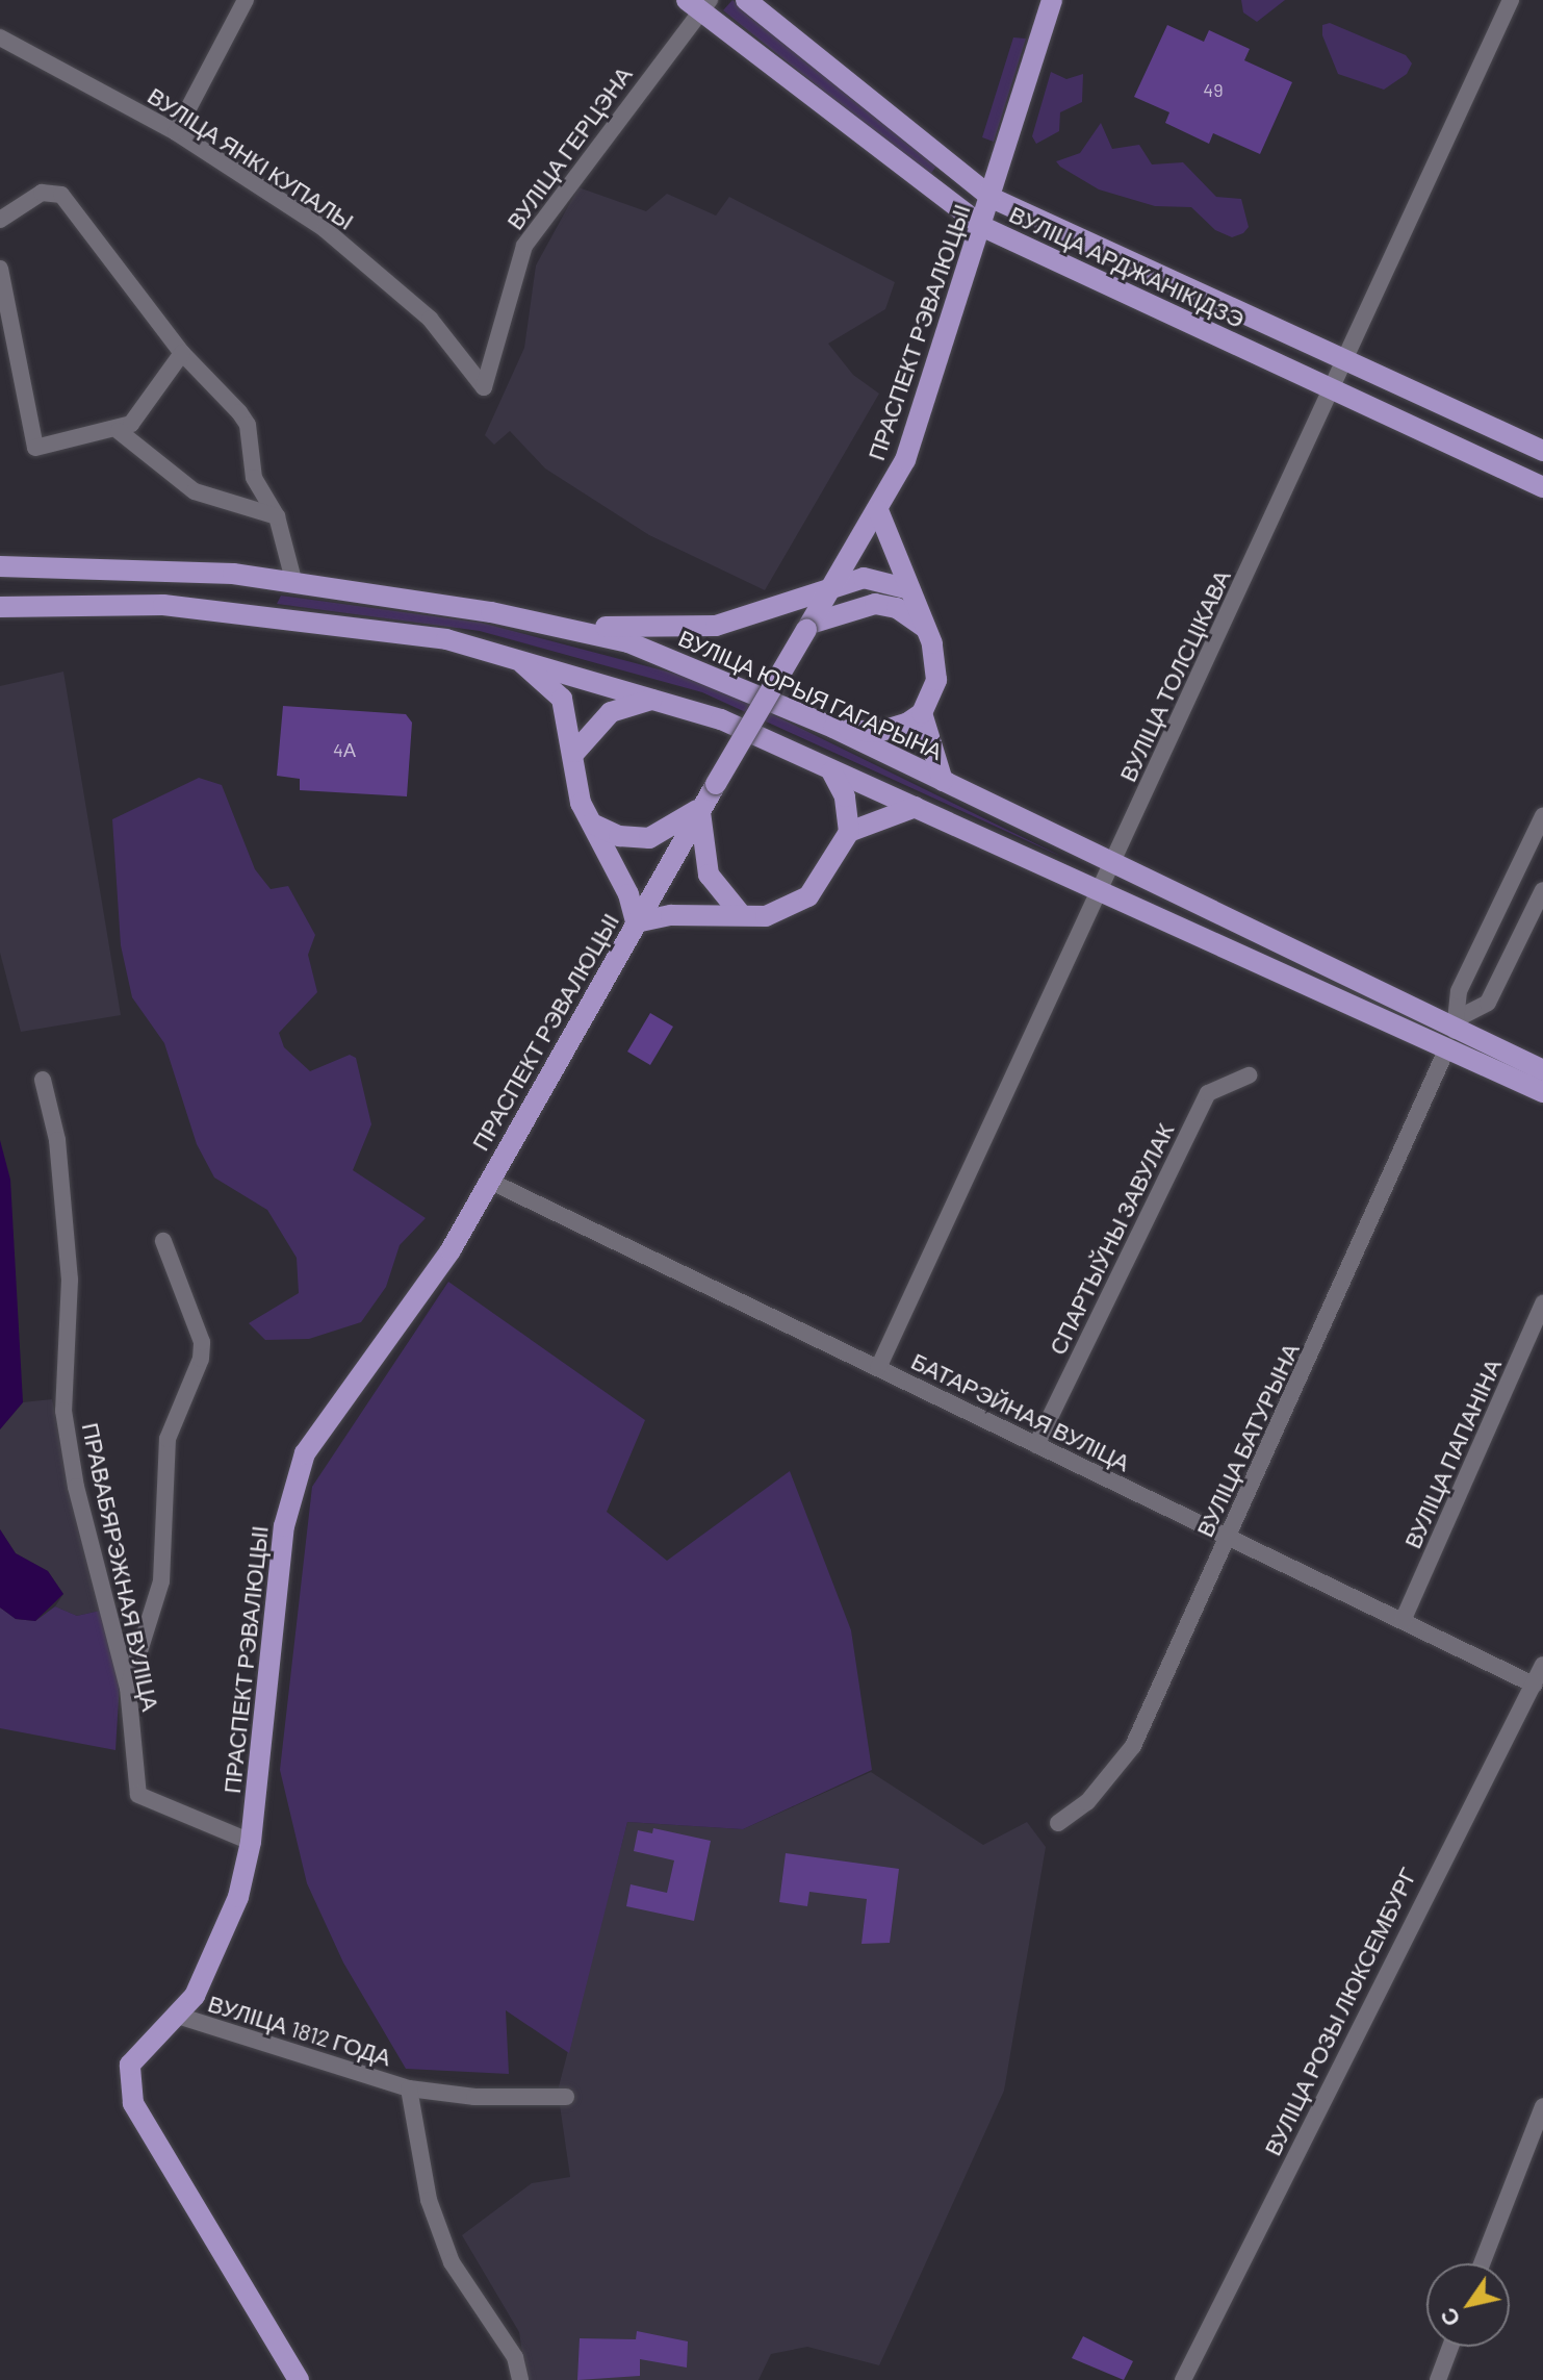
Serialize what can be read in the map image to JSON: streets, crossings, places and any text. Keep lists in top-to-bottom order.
{
  "streets": {
    "main road": ["ВУЛІЦА АРДЖАНІКІДЗЭ", "ПРАСПЕКТ РЭВАЛЮЦЫІ", "ВУЛІЦА ЮРЫЯ ГАГАРЫНА"],
    "street": [
      "ВУЛІЦА ГЕРЦЭНА",
      "ВУЛІЦА ЯНКІ КУПАЛЫ",
      "ВУЛІЦА ТОЛСЦІКАВА",
      "СПАРТЫЎНЫ ЗАВУЛАК",
      "БАТАРЭЙНАЯ ВУЛІЦА",
      "ВУЛІЦА БАТУРЫНА",
      "ВУЛІЦА ПАПАНІНА",
      "ПРАВАБЯРЭЖНАЯ ВУЛІЦА",
      "ВУЛІЦА РОЗЫ ЛЮКСЕМБУРГ",
      "ВУЛІЦА 1812 ГОДА"
    ]
  },
  "crossings": [
    ["ВУЛІЦА ГЕРЦЭНА", "ВУЛІЦА ЯНКІ КУПАЛЫ"],
    ["ВУЛІЦА ГЕРЦЭНА", "ВУЛІЦА АРДЖАНІКІДЗЭ"],
    ["ВУЛІЦА АРДЖАНІКІДЗЭ", "ПРАСПЕКТ РЭВАЛЮЦЫІ"],
    ["ВУЛІЦА АРДЖАНІКІДЗЭ", "ВУЛІЦА ТОЛСЦІКАВА"],
    ["ПРАСПЕКТ РЭВАЛЮЦЫІ", "БАТАРЭЙНАЯ ВУЛІЦА"],
    ["ПРАСПЕКТ РЭВАЛЮЦЫІ", "ПРАВАБЯРЭЖНАЯ ВУЛІЦА"],
    ["ПРАСПЕКТ РЭВАЛЮЦЫІ", "ВУЛІЦА 1812 ГОДА"],
    ["ВУЛІЦА ТОЛСЦІКАВА", "ВУЛІЦА ЮРЫЯ ГАГАРЫНА"],
    ["ВУЛІЦА ТОЛСЦІКАВА", "БАТАРЭЙНАЯ ВУЛІЦА"],
    ["СПАРТЫЎНЫ ЗАВУЛАК", "БАТАРЭЙНАЯ ВУЛІЦА"],
    ["БАТАРЭЙНАЯ ВУЛІЦА", "ВУЛІЦА БАТУРЫНА"],
    ["БАТАРЭЙНАЯ ВУЛІЦА", "ВУЛІЦА ПАПАНІНА"],
    ["БАТАРЭЙНАЯ ВУЛІЦА", "ВУЛІЦА РОЗЫ ЛЮКСЕМБУРГ"]
  ],
  "house_numbers": ["49", "4А"],
  "north": "bottom left"
}
